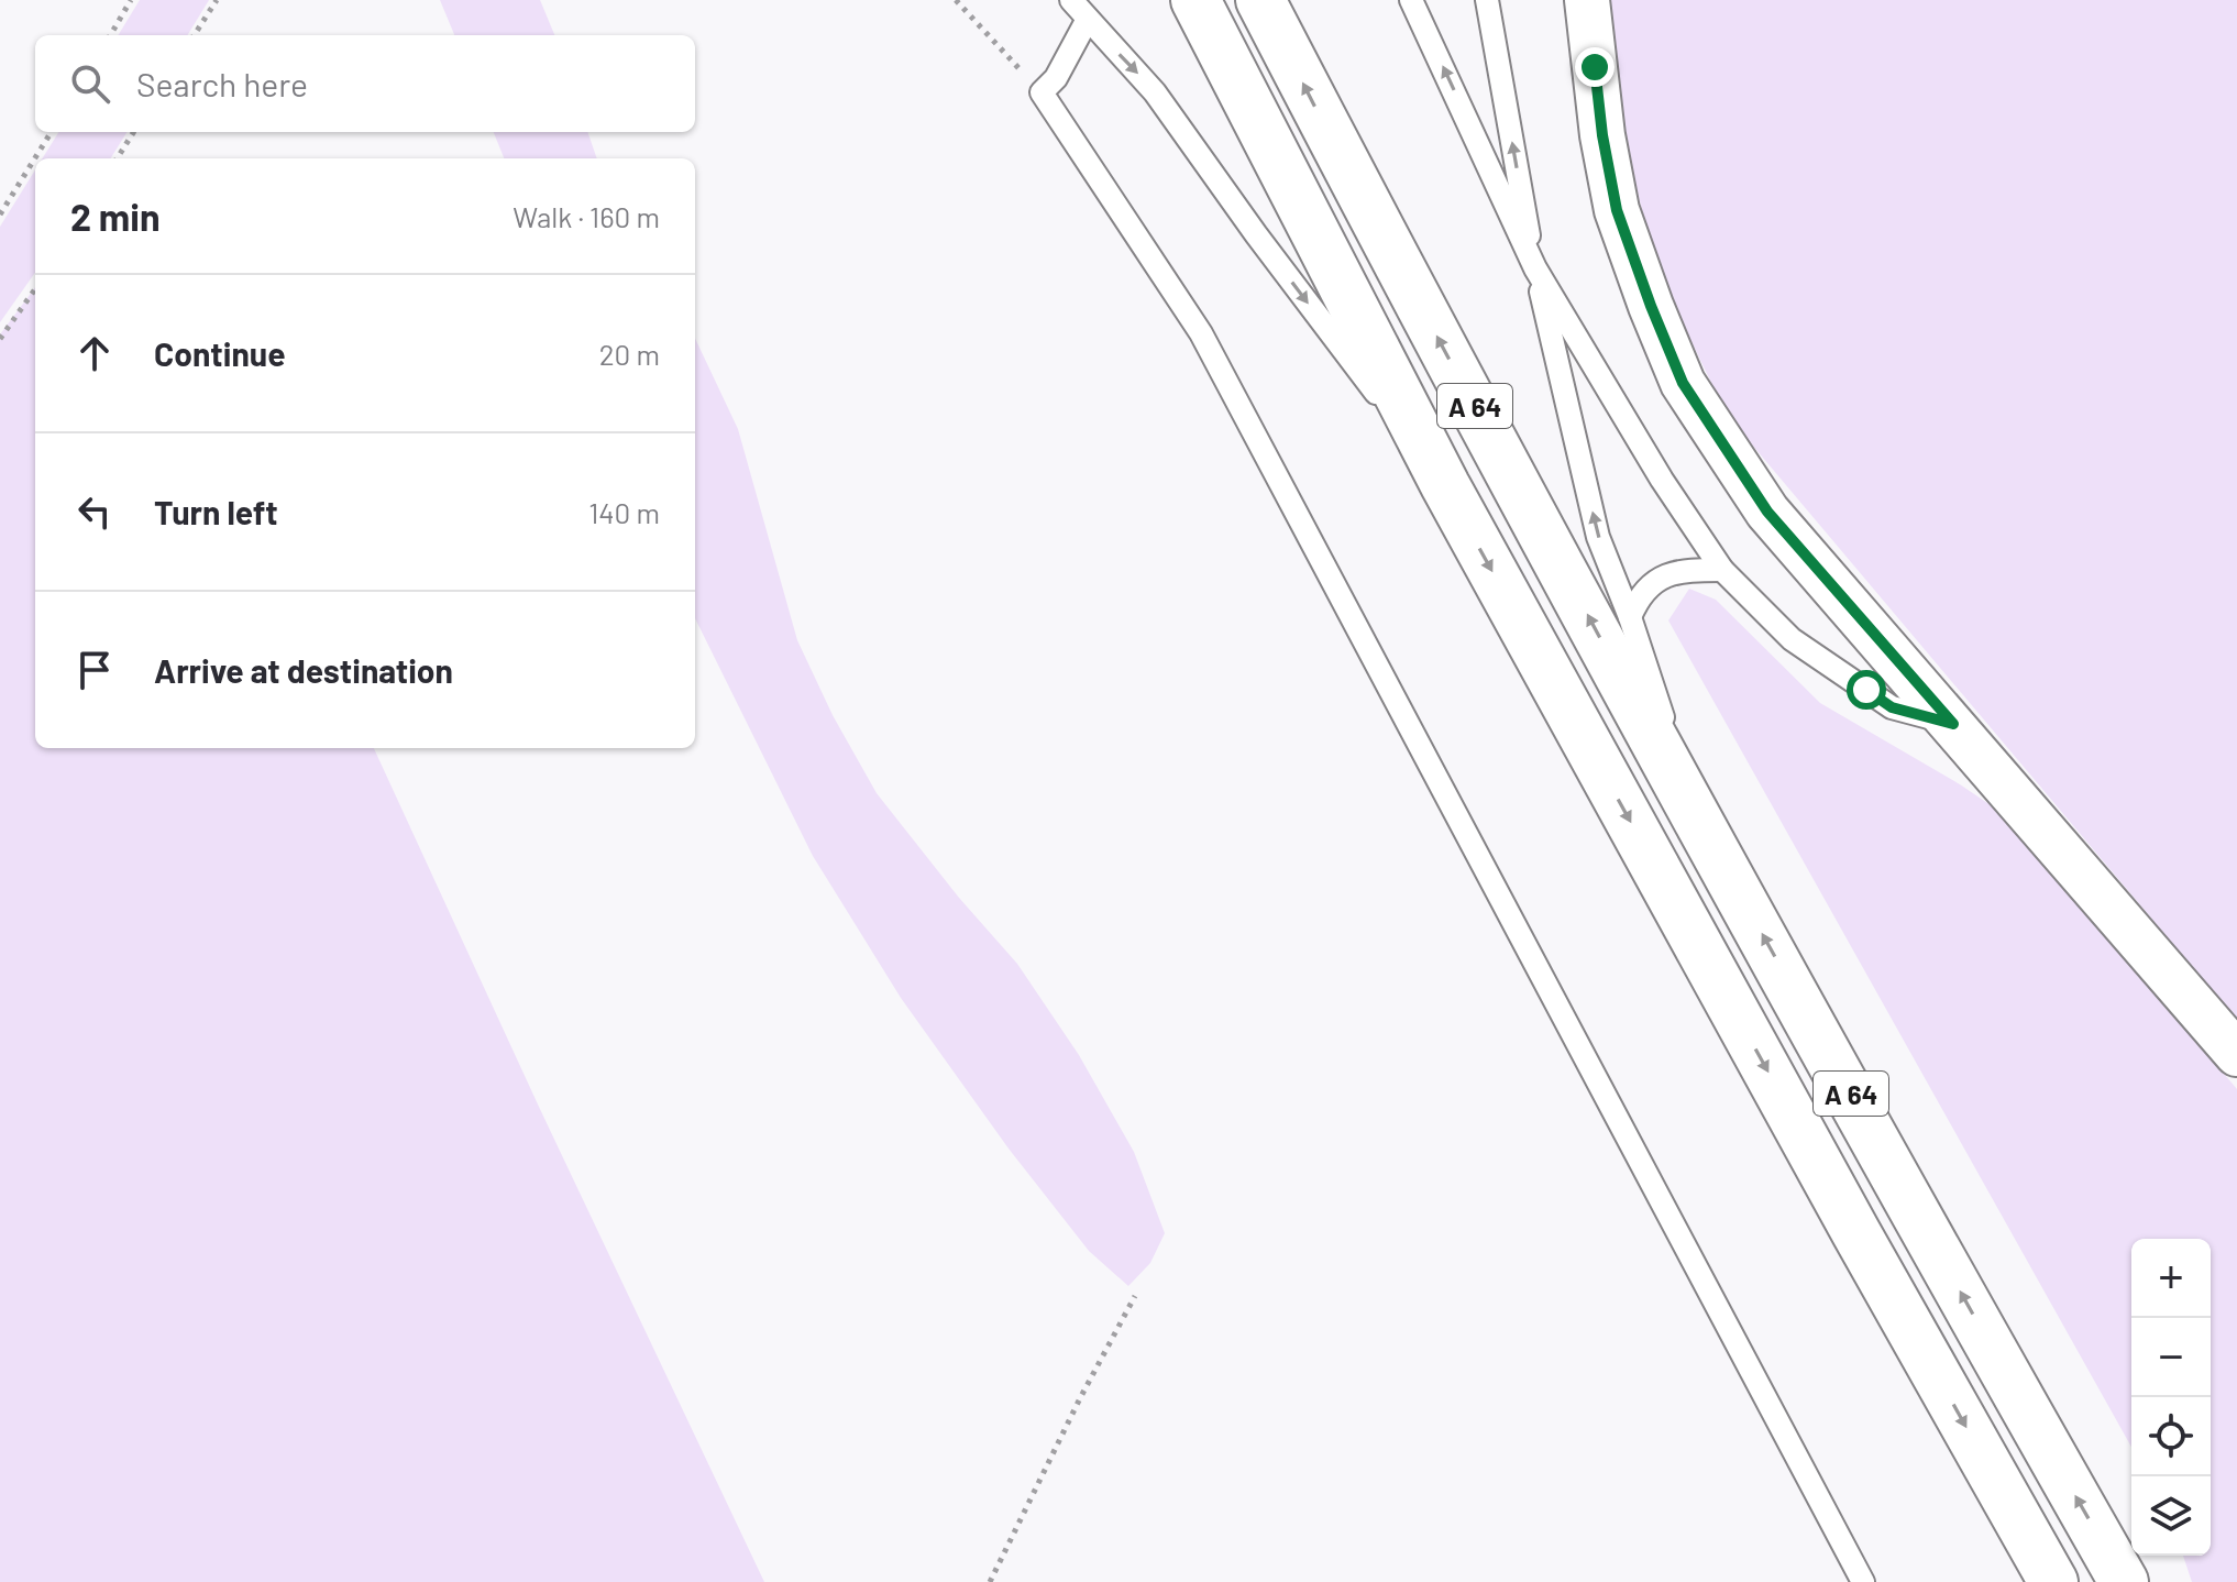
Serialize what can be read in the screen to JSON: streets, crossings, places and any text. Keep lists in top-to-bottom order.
{
  "streets": {
    "highway": ["A 64"]
  },
  "page": {
    "search": "Search here",
    "heading": ["2 min", "Walk · 160 m"],
    "list": [
      ["Continue", "20 m"],
      ["Turn left", "140 m"],
      "Arrive at destination"
    ],
    "map_buttons": ["+", "−"]
  }
}
